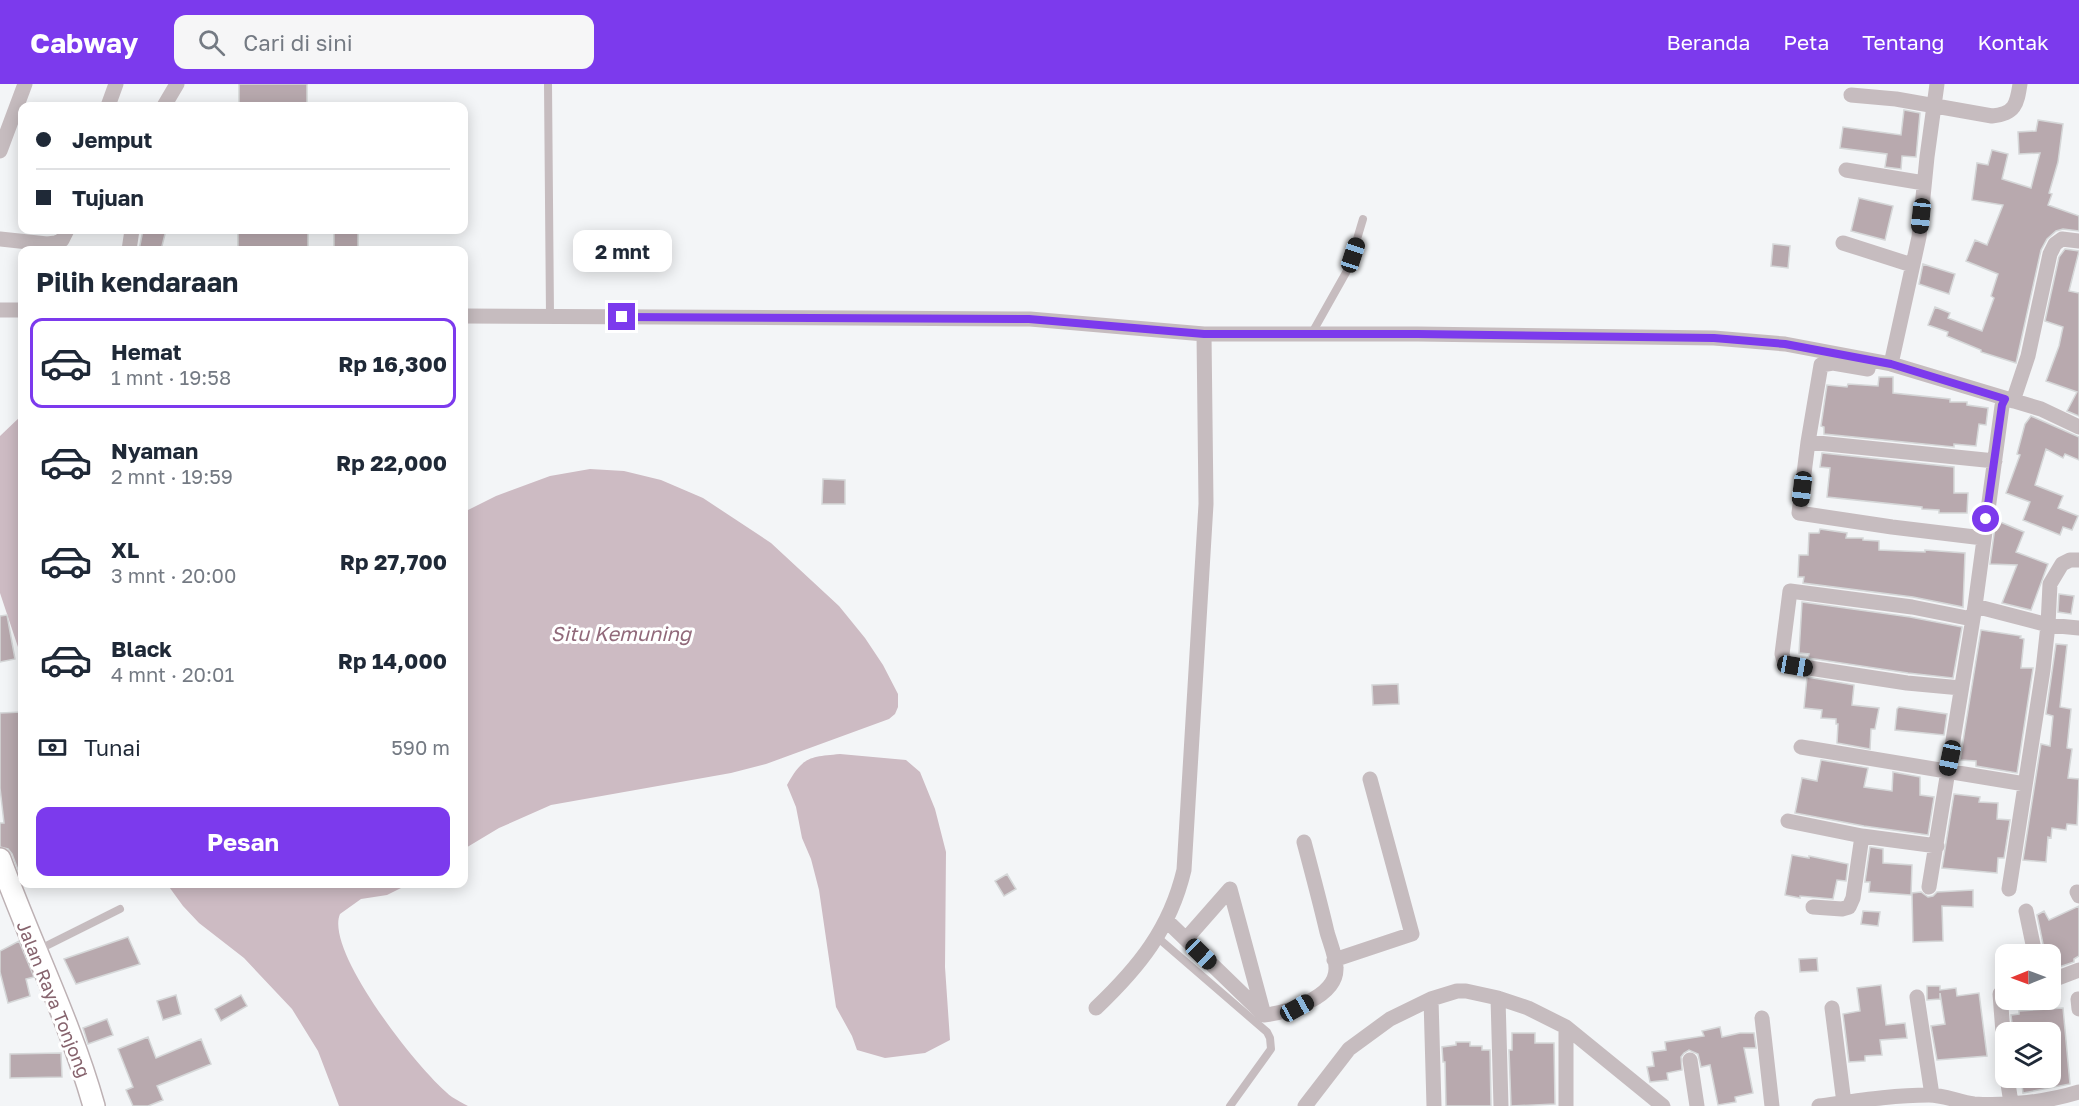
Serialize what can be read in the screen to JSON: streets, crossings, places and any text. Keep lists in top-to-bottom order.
{
  "streets": {
    "main road": ["Jalan Raya Tonjong"]
  },
  "water": ["Situ Kemuning"],
  "north": "left",
  "page": {
    "header": "Cabway",
    "search": "Cari di sini",
    "nav": [
      "Beranda",
      "Peta",
      "Tentang",
      "Kontak"
    ],
    "banner": ["Jemput", "Tujuan"],
    "bubble": "2 mnt",
    "heading": "Pilih kendaraan",
    "list": [
      {
        "name": "Hemat",
        "note": "1 mnt · 19:58",
        "value": "Rp 16,300"
      },
      {
        "name": "Nyaman",
        "note": "2 mnt · 19:59",
        "value": "Rp 22,000"
      },
      {
        "name": "XL",
        "note": "3 mnt · 20:00",
        "value": "Rp 27,700"
      },
      {
        "name": "Black",
        "note": "4 mnt · 20:01",
        "value": "Rp 14,000"
      }
    ],
    "pay": ["Tunai", "590 m"],
    "buttons": "Pesan"
  }
}
